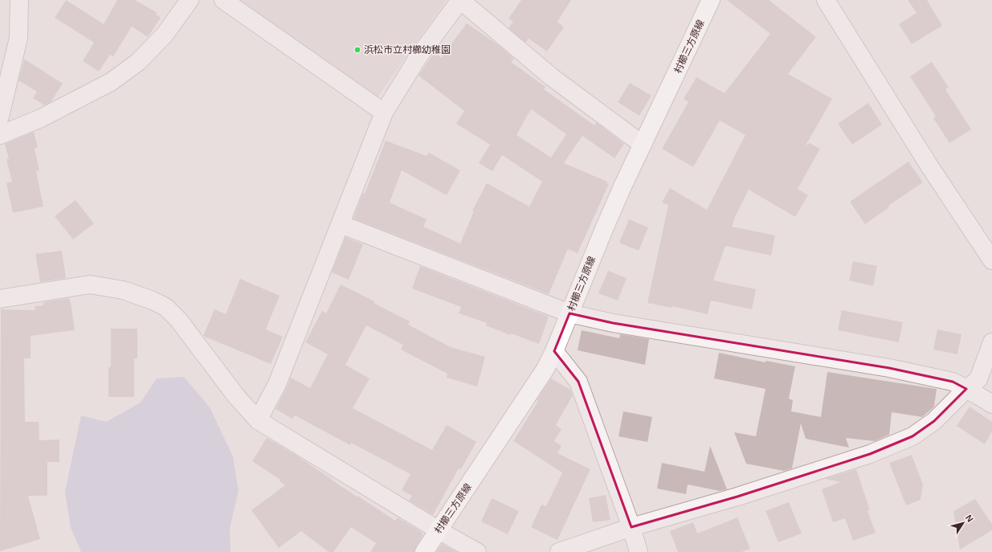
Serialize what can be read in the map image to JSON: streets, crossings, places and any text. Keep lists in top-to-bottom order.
{
  "streets": {
    "main road": ["村櫛三方原線"]
  },
  "places": ["浜松市立村櫛幼稚園"],
  "north": "top right"
}
